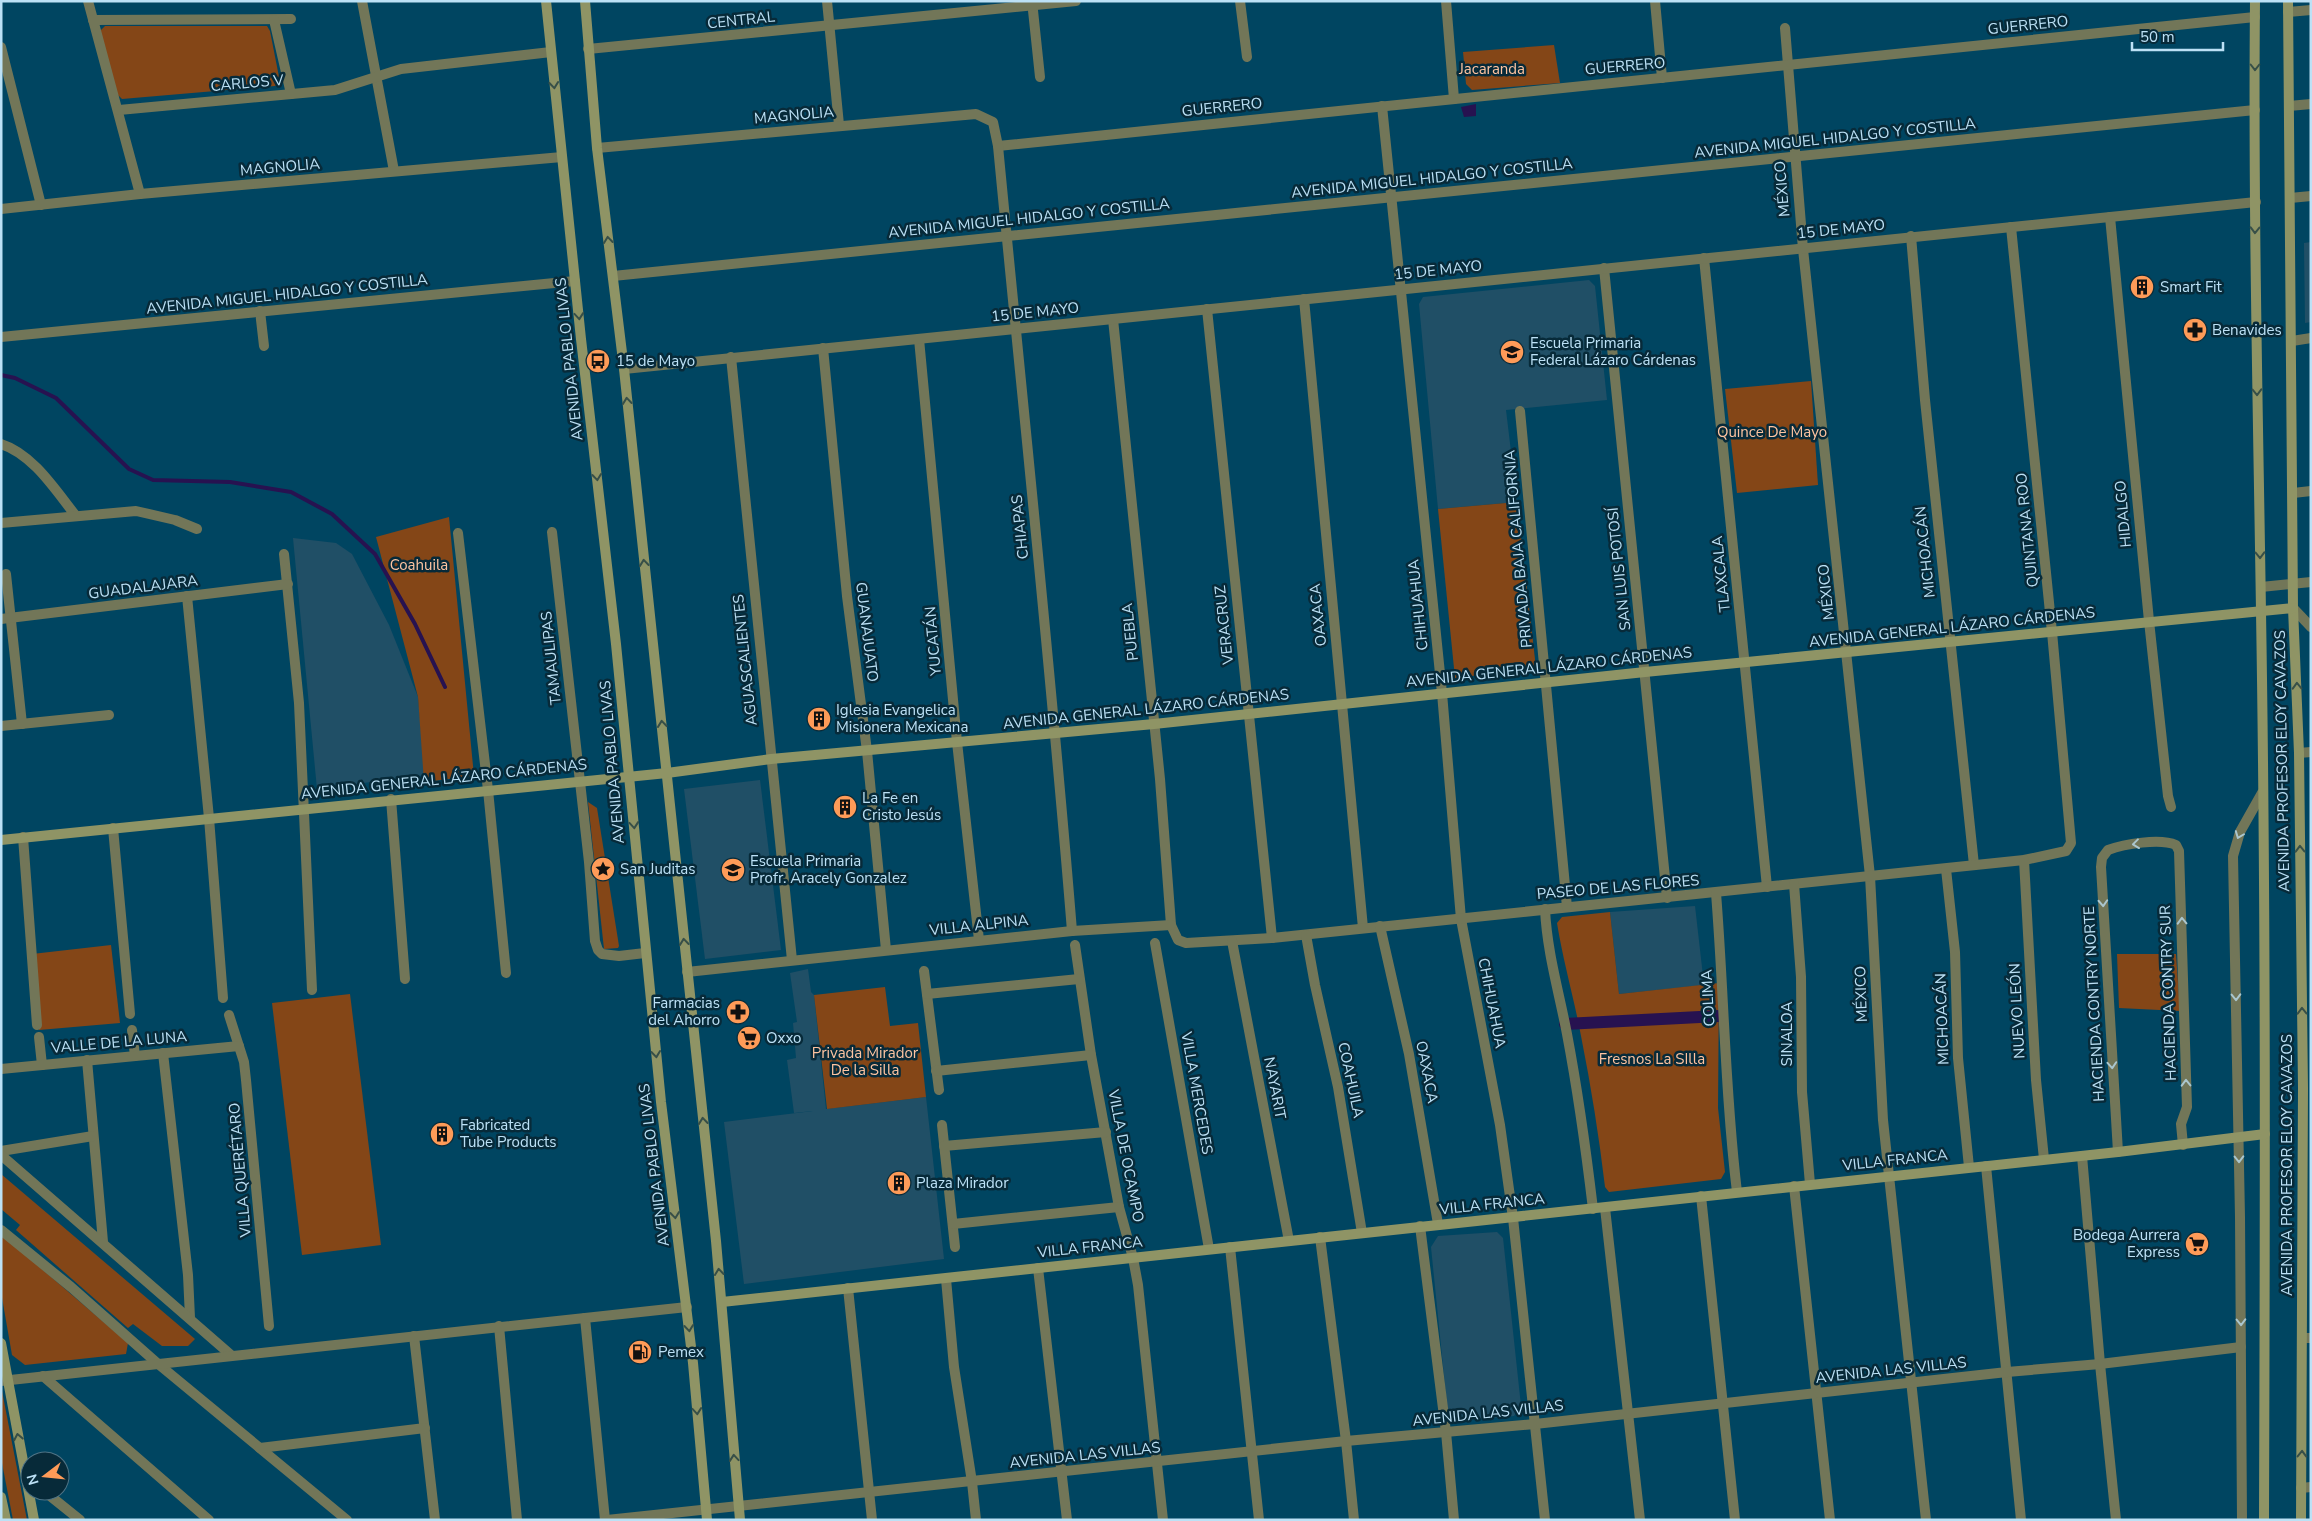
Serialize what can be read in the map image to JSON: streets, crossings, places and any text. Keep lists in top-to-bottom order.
{
  "streets": {
    "main road": [
      "AVENIDA PABLO LIVAS",
      "AVENIDA GENERAL LÁZARO CÁRDENAS",
      "AVENIDA PROFESOR ELOY CAVAZOS",
      "VILLA FRANCA"
    ],
    "street": [
      "CENTRAL",
      "GUERRERO",
      "CARLOS V",
      "MAGNOLIA",
      "AVENIDA MIGUEL HIDALGO Y COSTILLA",
      "MÉXICO",
      "15 DE MAYO",
      "HIDALGO",
      "CHIAPAS",
      "QUINTANA ROO",
      "PRIVADA BAJA CALIFORNIA",
      "MICHOACÁN",
      "SAN LUIS POTOSÍ",
      "TLAXCALA",
      "GUADALAJARA",
      "CHIHUAHUA",
      "OAXACA",
      "VERACRUZ",
      "GUANAJUATO",
      "PUEBLA",
      "YUCATÁN",
      "TAMAULIPAS",
      "AGUASCALIENTES",
      "PASEO DE LAS FLORES",
      "VILLA ALPINA",
      "HACIENDA CONTRY SUR",
      "COLIMA",
      "HACIENDA CONTRY NORTE",
      "NUEVO LEÓN",
      "SINALOA",
      "VALLE DE LA LUNA",
      "COAHUILA",
      "NAYARIT",
      "VILLA MERCEDES",
      "VILLA DE OCAMPO",
      "VILLA QUERÉTARO",
      "AVENIDA LAS VILLAS"
    ]
  },
  "crossings": [
    ["GUERRERO", "MÉXICO"],
    ["GUERRERO", "CHIAPAS"],
    ["GUERRERO", "CHIHUAHUA"],
    ["GUERRERO", "AVENIDA PROFESOR ELOY CAVAZOS"],
    ["MAGNOLIA", "AVENIDA PABLO LIVAS"],
    ["MAGNOLIA", "CHIAPAS"],
    ["AVENIDA MIGUEL HIDALGO Y COSTILLA", "MÉXICO"],
    ["AVENIDA MIGUEL HIDALGO Y COSTILLA", "AVENIDA PABLO LIVAS"],
    ["AVENIDA MIGUEL HIDALGO Y COSTILLA", "CHIAPAS"],
    ["AVENIDA MIGUEL HIDALGO Y COSTILLA", "CHIHUAHUA"],
    ["AVENIDA MIGUEL HIDALGO Y COSTILLA", "AVENIDA PROFESOR ELOY CAVAZOS"],
    ["MÉXICO", "15 DE MAYO"],
    ["MÉXICO", "AVENIDA GENERAL LÁZARO CÁRDENAS"],
    ["MÉXICO", "PASEO DE LAS FLORES"],
    ["MÉXICO", "VILLA FRANCA"],
    ["MÉXICO", "AVENIDA LAS VILLAS"],
    ["15 DE MAYO", "HIDALGO"],
    ["15 DE MAYO", "CHIAPAS"],
    ["15 DE MAYO", "QUINTANA ROO"],
    ["15 DE MAYO", "MICHOACÁN"],
    ["15 DE MAYO", "SAN LUIS POTOSÍ"],
    ["15 DE MAYO", "TLAXCALA"],
    ["15 DE MAYO", "CHIHUAHUA"],
    ["15 DE MAYO", "OAXACA"],
    ["15 DE MAYO", "VERACRUZ"],
    ["15 DE MAYO", "GUANAJUATO"],
    ["15 DE MAYO", "PUEBLA"],
    ["15 DE MAYO", "YUCATÁN"],
    ["15 DE MAYO", "AGUASCALIENTES"],
    ["15 DE MAYO", "AVENIDA PROFESOR ELOY CAVAZOS"],
    ["AVENIDA PABLO LIVAS", "AVENIDA GENERAL LÁZARO CÁRDENAS"],
    ["AVENIDA PABLO LIVAS", "TAMAULIPAS"],
    ["HIDALGO", "AVENIDA GENERAL LÁZARO CÁRDENAS"],
    ["CHIAPAS", "AVENIDA GENERAL LÁZARO CÁRDENAS"],
    ["CHIAPAS", "VILLA ALPINA"],
    ["QUINTANA ROO", "AVENIDA GENERAL LÁZARO CÁRDENAS"],
    ["QUINTANA ROO", "PASEO DE LAS FLORES"],
    ["PRIVADA BAJA CALIFORNIA", "AVENIDA GENERAL LÁZARO CÁRDENAS"],
    ["PRIVADA BAJA CALIFORNIA", "PASEO DE LAS FLORES"],
    ["MICHOACÁN", "AVENIDA GENERAL LÁZARO CÁRDENAS"],
    ["MICHOACÁN", "PASEO DE LAS FLORES"],
    ["MICHOACÁN", "VILLA FRANCA"],
    ["SAN LUIS POTOSÍ", "AVENIDA GENERAL LÁZARO CÁRDENAS"],
    ["SAN LUIS POTOSÍ", "PASEO DE LAS FLORES"],
    ["TLAXCALA", "AVENIDA GENERAL LÁZARO CÁRDENAS"],
    ["TLAXCALA", "PASEO DE LAS FLORES"],
    ["CHIHUAHUA", "AVENIDA GENERAL LÁZARO CÁRDENAS"],
    ["CHIHUAHUA", "PASEO DE LAS FLORES"],
    ["CHIHUAHUA", "VILLA FRANCA"],
    ["CHIHUAHUA", "AVENIDA LAS VILLAS"],
    ["OAXACA", "AVENIDA GENERAL LÁZARO CÁRDENAS"],
    ["OAXACA", "PASEO DE LAS FLORES"],
    ["OAXACA", "VILLA FRANCA"],
    ["VERACRUZ", "AVENIDA GENERAL LÁZARO CÁRDENAS"],
    ["VERACRUZ", "PASEO DE LAS FLORES"],
    ["AVENIDA GENERAL LÁZARO CÁRDENAS", "GUANAJUATO"],
    ["AVENIDA GENERAL LÁZARO CÁRDENAS", "PUEBLA"],
    ["AVENIDA GENERAL LÁZARO CÁRDENAS", "YUCATÁN"],
    ["AVENIDA GENERAL LÁZARO CÁRDENAS", "TAMAULIPAS"],
    ["AVENIDA GENERAL LÁZARO CÁRDENAS", "AGUASCALIENTES"],
    ["AVENIDA GENERAL LÁZARO CÁRDENAS", "AVENIDA PROFESOR ELOY CAVAZOS"],
    ["GUANAJUATO", "VILLA ALPINA"],
    ["PUEBLA", "PASEO DE LAS FLORES"],
    ["PUEBLA", "VILLA ALPINA"],
    ["YUCATÁN", "VILLA ALPINA"],
    ["AGUASCALIENTES", "VILLA ALPINA"],
    ["AVENIDA PROFESOR ELOY CAVAZOS", "VILLA FRANCA"],
    ["AVENIDA PROFESOR ELOY CAVAZOS", "AVENIDA LAS VILLAS"],
    ["PASEO DE LAS FLORES", "COLIMA"],
    ["PASEO DE LAS FLORES", "NUEVO LEÓN"],
    ["PASEO DE LAS FLORES", "SINALOA"],
    ["PASEO DE LAS FLORES", "COAHUILA"],
    ["PASEO DE LAS FLORES", "NAYARIT"],
    ["HACIENDA CONTRY SUR", "HACIENDA CONTRY NORTE"],
    ["HACIENDA CONTRY SUR", "VILLA FRANCA"],
    ["COLIMA", "VILLA FRANCA"],
    ["HACIENDA CONTRY NORTE", "VILLA FRANCA"],
    ["NUEVO LEÓN", "VILLA FRANCA"],
    ["SINALOA", "VILLA FRANCA"],
    ["VALLE DE LA LUNA", "VILLA QUERÉTARO"],
    ["COAHUILA", "VILLA FRANCA"],
    ["NAYARIT", "VILLA FRANCA"],
    ["VILLA MERCEDES", "VILLA FRANCA"],
    ["VILLA DE OCAMPO", "VILLA FRANCA"],
    ["VILLA DE OCAMPO", "AVENIDA LAS VILLAS"]
  ],
  "one_way": ["HACIENDA CONTRY NORTE"],
  "parks": [
    "Jacaranda",
    "Quince De Mayo",
    "Coahuila",
    "Privada Mirador De la Silla",
    "Fresnos La SIlla"
  ],
  "places": {
    "building": [
      "Smart Fit",
      "Iglesia Evangelica Misionera Mexicana",
      "La Fe en Cristo Jesús",
      "Fabricated Tube Products",
      "Plaza Mirador"
    ],
    "pharmacy": ["Benavides", "Farmacias del Ahorro"],
    "school or university": ["Escuela Primaria Federal Lázaro Cárdenas", "Escuela Primaria Profr. Aracely Gonzalez"],
    "bus stop": ["15 de Mayo"],
    "place": ["San Juditas"],
    "supermarket": ["Oxxo", "Bodega Aurrera Express"],
    "fuel station": ["Pemex"]
  },
  "scale_bar": "50 m",
  "north": "left"
}
